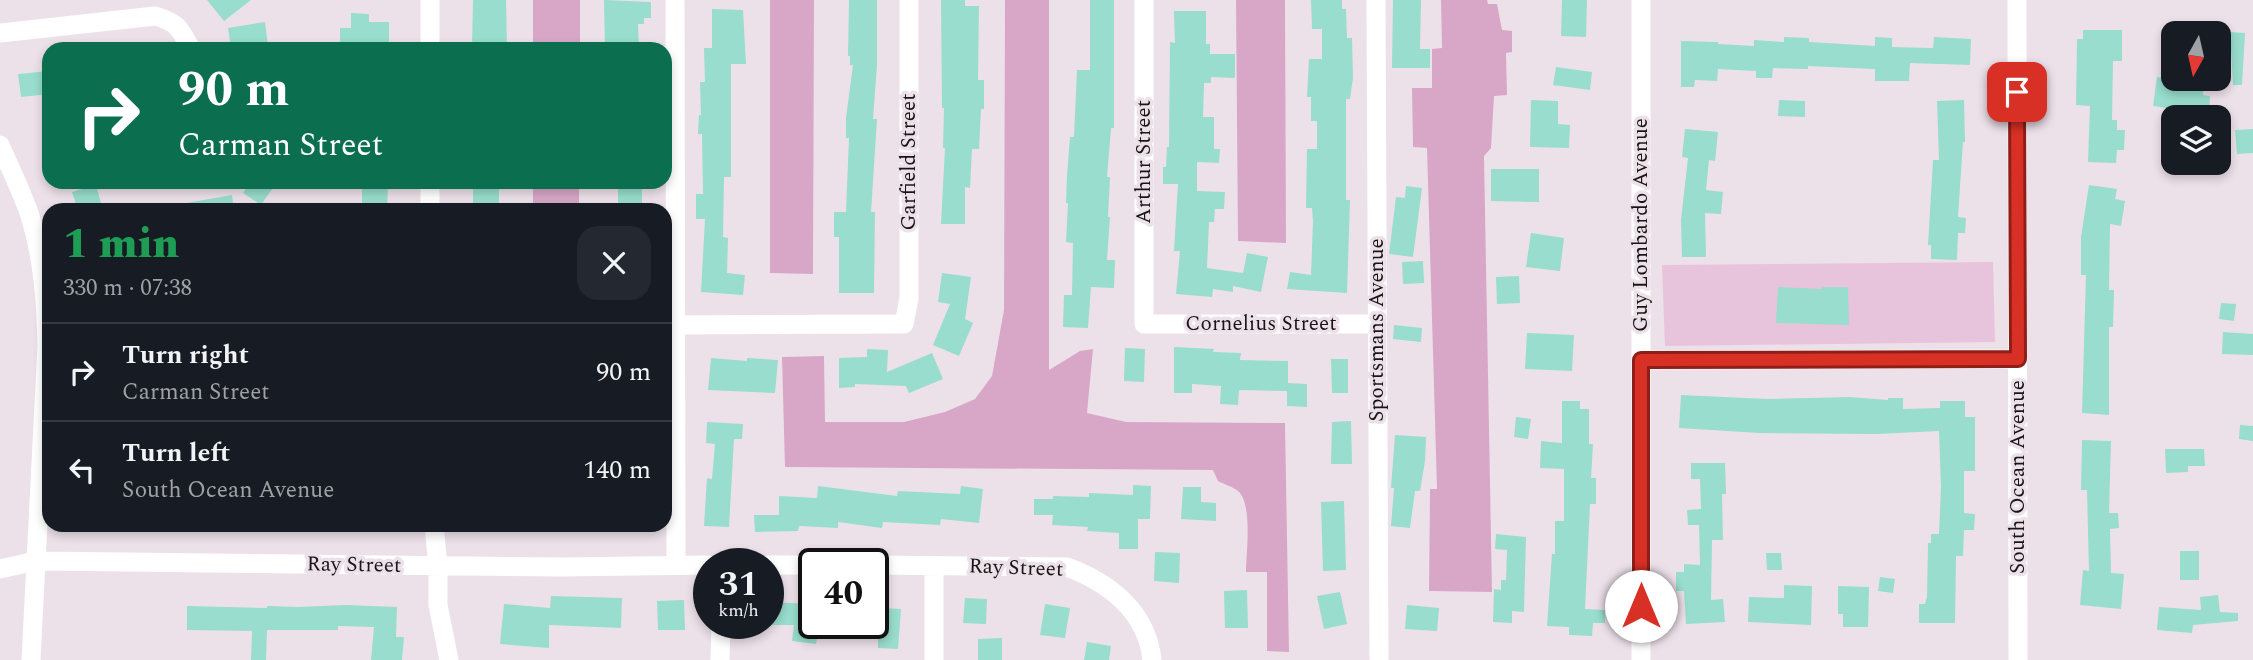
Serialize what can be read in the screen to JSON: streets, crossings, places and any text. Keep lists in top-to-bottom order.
{
  "streets": {
    "street": [
      "Garfield Street",
      "Arthur Street",
      "Guy Lombardo Avenue",
      "Cornelius Street",
      "Sportsmans Avenue",
      "South Ocean Avenue",
      "Ray Street"
    ]
  },
  "crossings": [
    ["Arthur Street", "Cornelius Street"],
    ["Cornelius Street", "Sportsmans Avenue"]
  ],
  "north": "bottom",
  "page": {
    "turn": ["90 m", "Carman Street"],
    "heading": ["1 min", "330 m · 07:38"],
    "list": [
      {
        "name": "Turn right",
        "note": "Carman Street",
        "value": "90 m"
      },
      {
        "name": "Turn left",
        "note": "South Ocean Avenue",
        "value": "140 m"
      }
    ],
    "speed": "31 km/h",
    "limit": "40"
  }
}
